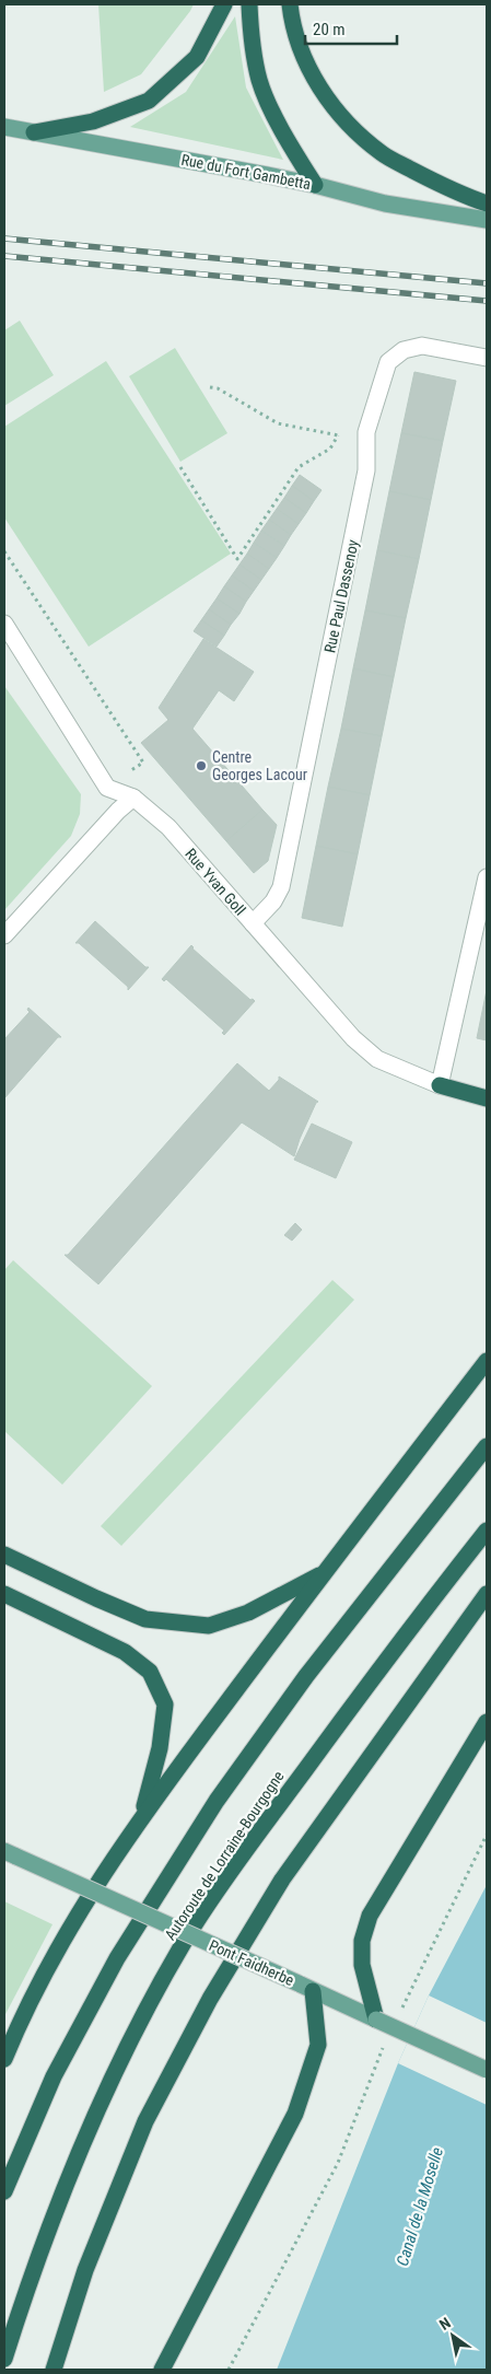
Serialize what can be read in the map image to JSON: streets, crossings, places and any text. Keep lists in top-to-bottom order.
{
  "streets": {
    "highway": ["Autoroute de Lorraine-Bourgogne"],
    "main road": ["Rue du Fort Gambetta", "Pont Faidherbe"],
    "street": ["Rue Paul Dassenoy", "Rue Yvan Goll"]
  },
  "crossings": [
    ["Rue Paul Dassenoy", "Rue Yvan Goll"]
  ],
  "water": ["Canal de la Moselle"],
  "places": ["Centre Georges Lacour"],
  "scale_bar": "20 m",
  "north": "top left"
}
